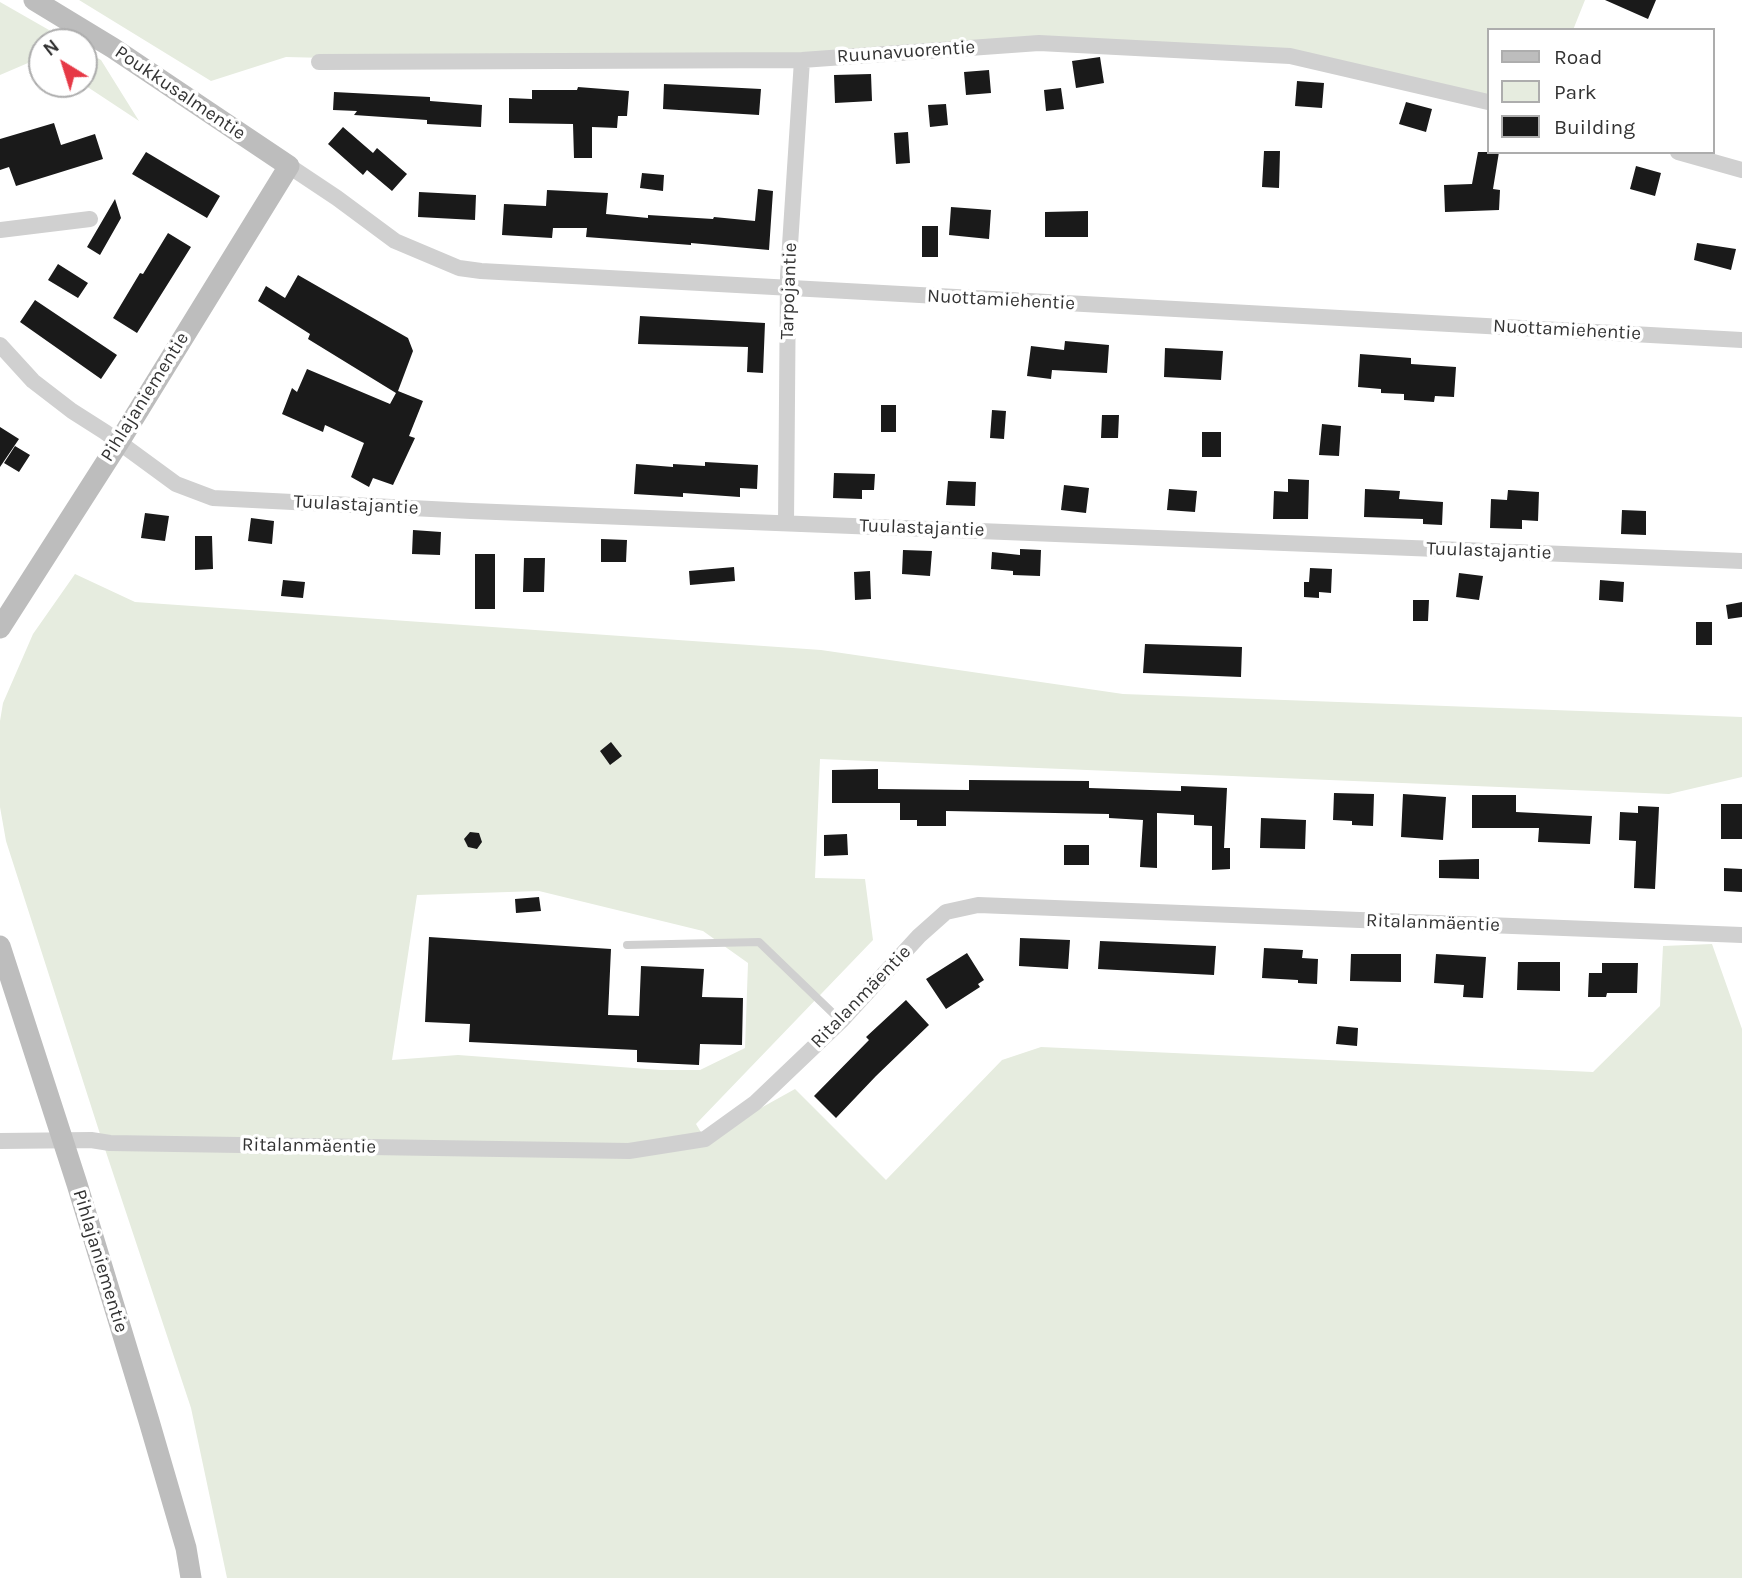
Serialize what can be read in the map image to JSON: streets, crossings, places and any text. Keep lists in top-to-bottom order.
{
  "streets": {
    "street": [
      "Ruunavuorentie",
      "Poukkusalmentie",
      "Tarpojantie",
      "Nuottamiehentie",
      "Pihlajaniementie",
      "Tuulastajantie",
      "Ritalanmäentie"
    ]
  },
  "crossings": [
    ["Ruunavuorentie", "Tarpojantie"],
    ["Poukkusalmentie", "Nuottamiehentie"],
    ["Poukkusalmentie", "Pihlajaniementie"],
    ["Tarpojantie", "Nuottamiehentie"],
    ["Tarpojantie", "Tuulastajantie"],
    ["Nuottamiehentie", "Pihlajaniementie"],
    ["Pihlajaniementie", "Tuulastajantie"],
    ["Pihlajaniementie", "Ritalanmäentie"]
  ],
  "legend": ["Road", "Park", "Building"],
  "north": "top left"
}
